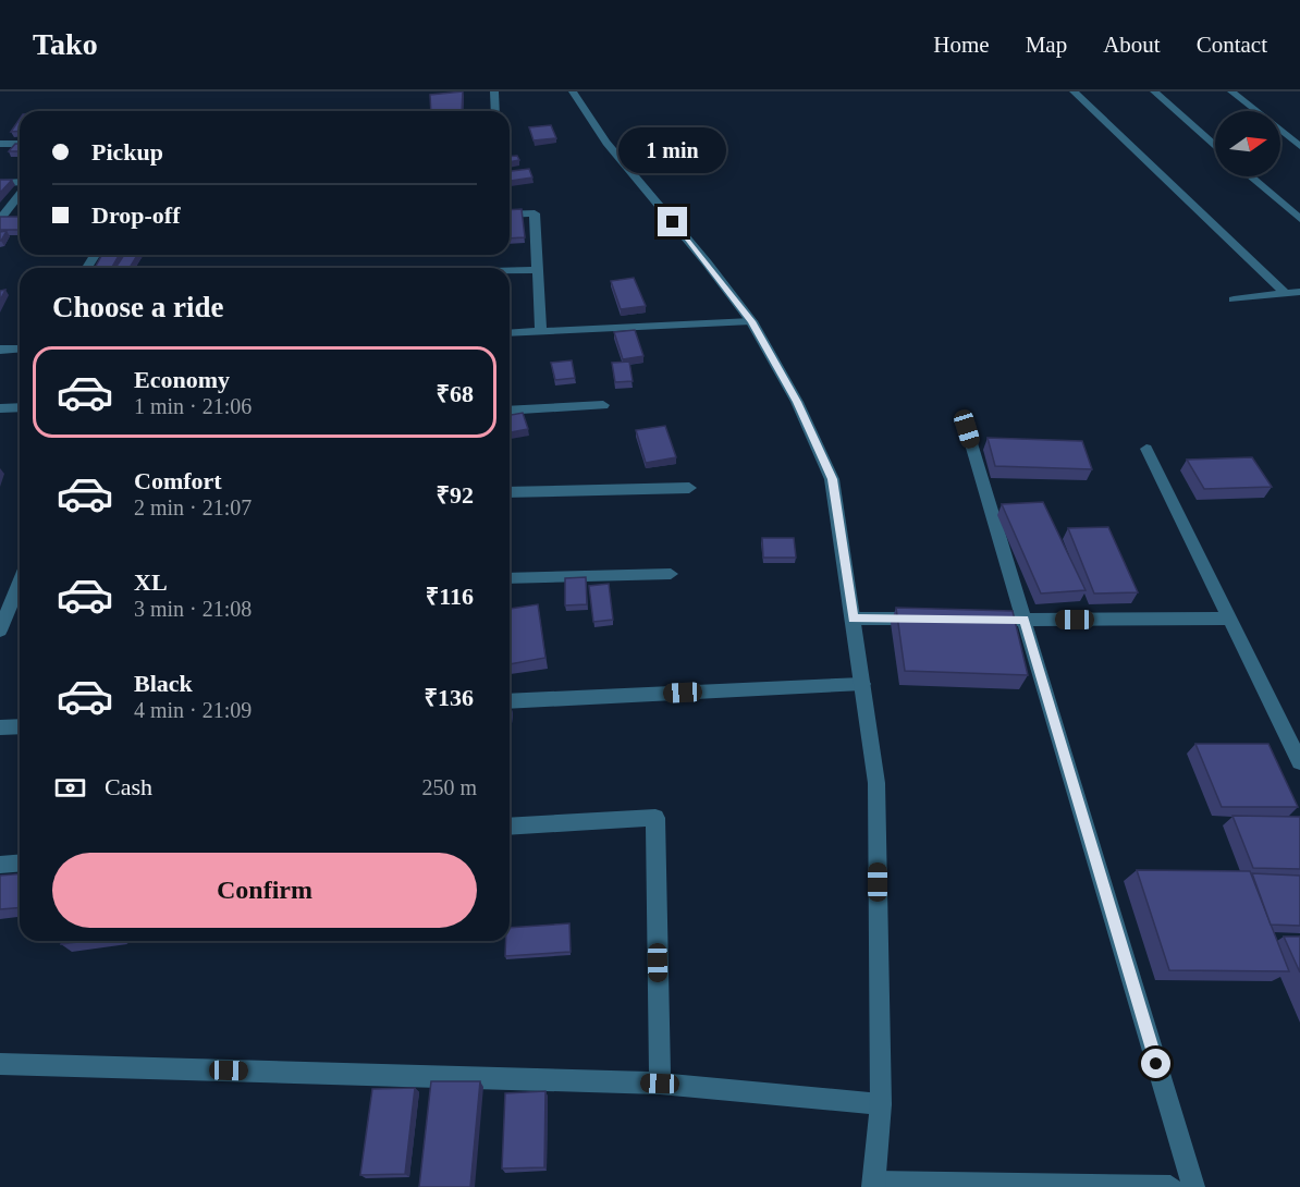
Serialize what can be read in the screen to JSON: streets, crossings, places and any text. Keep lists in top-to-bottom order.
{
  "north": "right",
  "page": {
    "header": "Tako",
    "nav": [
      "Home",
      "Map",
      "About",
      "Contact"
    ],
    "banner": ["Pickup", "Drop-off"],
    "bubble": "1 min",
    "heading": "Choose a ride",
    "list": [
      {
        "name": "Economy",
        "note": "1 min · 21:06",
        "value": "₹68"
      },
      {
        "name": "Comfort",
        "note": "2 min · 21:07",
        "value": "₹92"
      },
      {
        "name": "XL",
        "note": "3 min · 21:08",
        "value": "₹116"
      },
      {
        "name": "Black",
        "note": "4 min · 21:09",
        "value": "₹136"
      }
    ],
    "pay": ["Cash", "250 m"],
    "buttons": "Confirm"
  }
}
